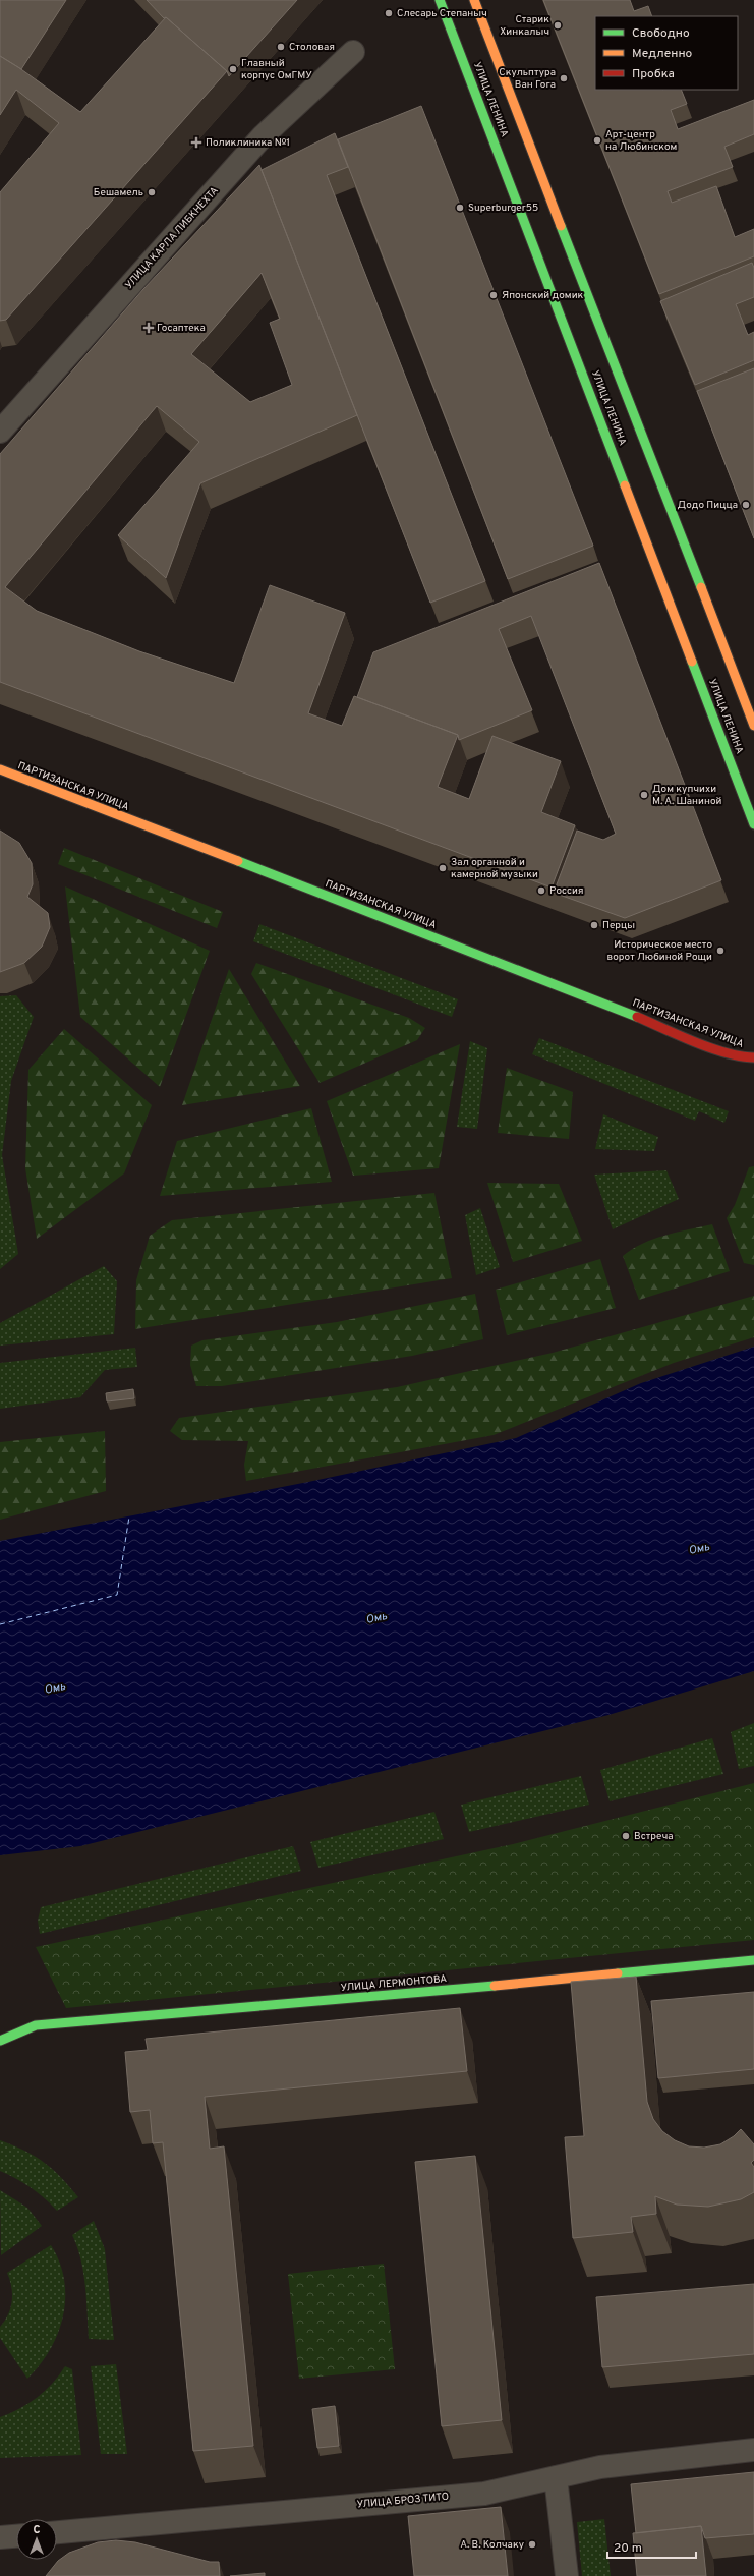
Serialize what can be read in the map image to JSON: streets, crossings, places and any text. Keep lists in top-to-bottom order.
{
  "streets": {
    "main road": ["УЛИЦА ЛЕНИНА", "ПАРТИЗАНСКАЯ УЛИЦА", "УЛИЦА ЛЕРМОНТОВА"],
    "street": ["УЛИЦА КАРЛА ЛИБКНЕХТА", "УЛИЦА БРОЗ ТИТО"]
  },
  "water": ["Омь"],
  "places": {
    "other": [
      "Слесарь Степаныч",
      "Старик Хинкалыч",
      "Столовая",
      "Главный корпус ОмГМУ",
      "Скульптура Ван Гога",
      "Арт-центр на Любинском",
      "Бешамель",
      "Superburger55",
      "Японский домик",
      "Додо Пицца",
      "Дом купчихи М. А. Шаниной",
      "Зал органной и камерной музыки",
      "Россия",
      "Перцы",
      "Историческое место ворот Любиной Рощи",
      "Встреча",
      "А. В. Колчаку"
    ],
    "health": ["Поликлиника №1", "Госаптека"]
  },
  "legend": ["Свободно", "Медленно", "Пробка"],
  "scale_bar": "20 m",
  "north": "top"
}
